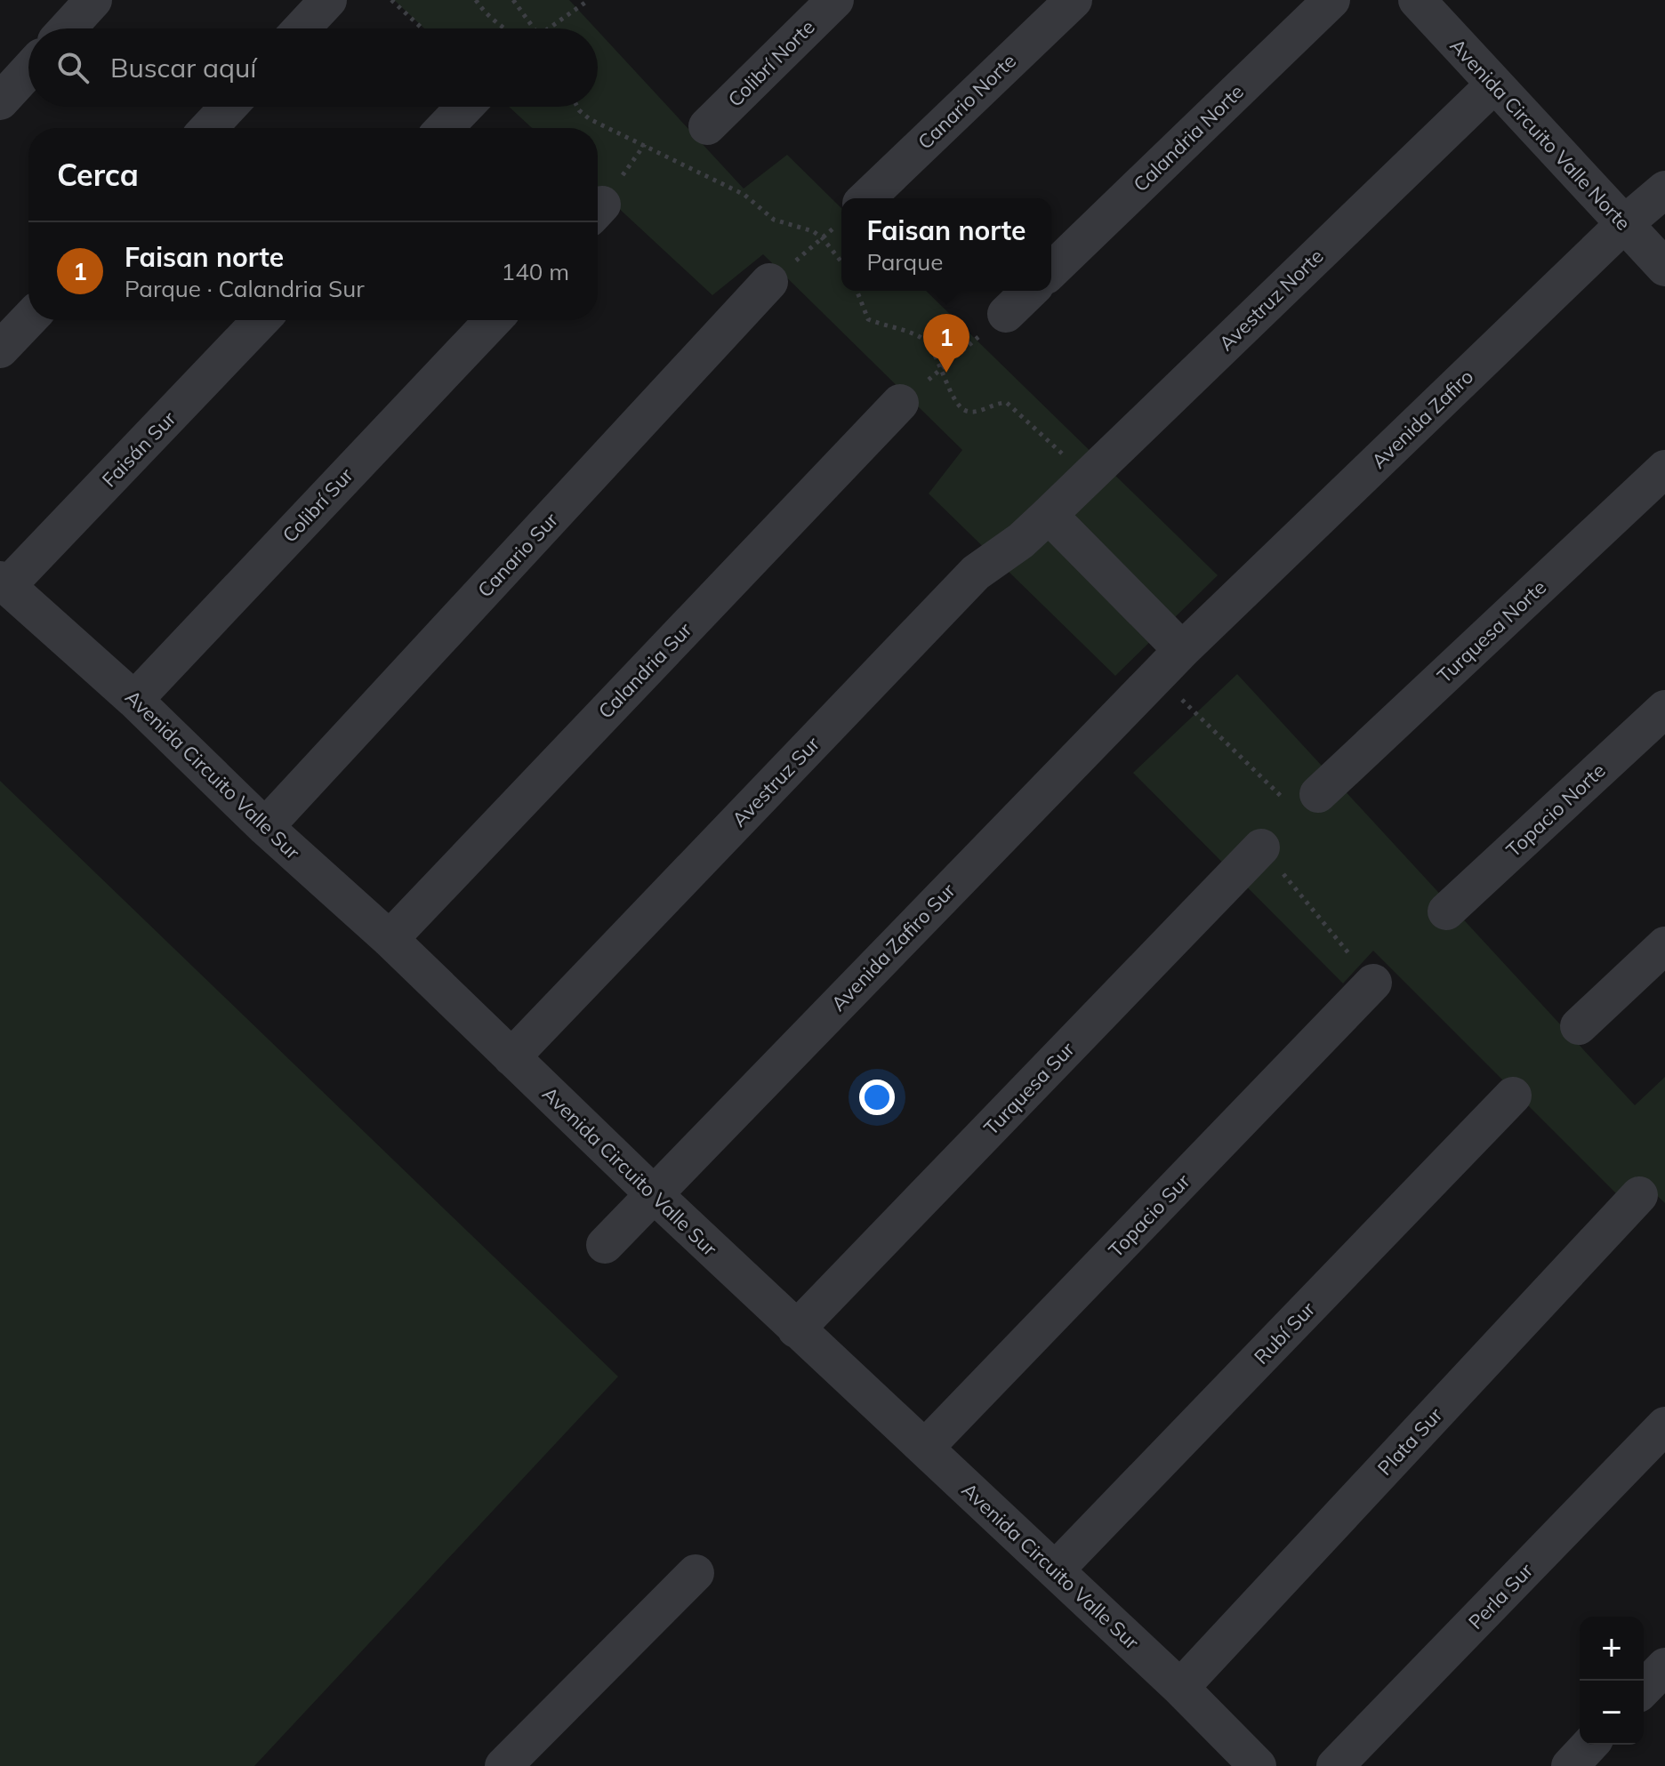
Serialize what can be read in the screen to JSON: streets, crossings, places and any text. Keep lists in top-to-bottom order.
{
  "streets": {
    "street": [
      "Colibrí Norte",
      "Canario Norte",
      "Avenida Circuito Valle Norte",
      "Calandria Norte",
      "Avestruz Norte",
      "Avenida Zafiro",
      "Faisán Sur",
      "Colibrí Sur",
      "Canario Sur",
      "Turquesa Norte",
      "Calandria Sur",
      "Avenida Circuito Valle Sur",
      "Avestruz Sur",
      "Topacio Norte",
      "Avenida Zafiro Sur",
      "Turquesa Sur",
      "Topacio Sur",
      "Rubí Sur",
      "Plata Sur",
      "Perla Sur"
    ]
  },
  "crossings": [
    ["Avenida Circuito Valle Norte", "Avestruz Norte"],
    ["Avenida Circuito Valle Norte", "Avenida Zafiro"],
    ["Avestruz Norte", "Avestruz Sur"],
    ["Avenida Zafiro", "Avenida Zafiro Sur"],
    ["Faisán Sur", "Avenida Circuito Valle Sur"],
    ["Colibrí Sur", "Avenida Circuito Valle Sur"],
    ["Canario Sur", "Avenida Circuito Valle Sur"],
    ["Calandria Sur", "Avenida Circuito Valle Sur"],
    ["Avenida Circuito Valle Sur", "Avestruz Sur"],
    ["Avenida Circuito Valle Sur", "Avenida Zafiro Sur"],
    ["Avenida Circuito Valle Sur", "Turquesa Sur"],
    ["Avenida Circuito Valle Sur", "Topacio Sur"],
    ["Avenida Circuito Valle Sur", "Rubí Sur"],
    ["Avenida Circuito Valle Sur", "Plata Sur"]
  ],
  "page": {
    "search": "Buscar aquí",
    "heading": "Cerca",
    "popup": ["Faisan norte", "Parque"],
    "list": [
      {
        "mark": "1",
        "name": "Faisan norte",
        "note": "Parque · Calandria Sur",
        "value": "140 m"
      }
    ],
    "pins": "1",
    "map_buttons": ["+", "−"]
  }
}
